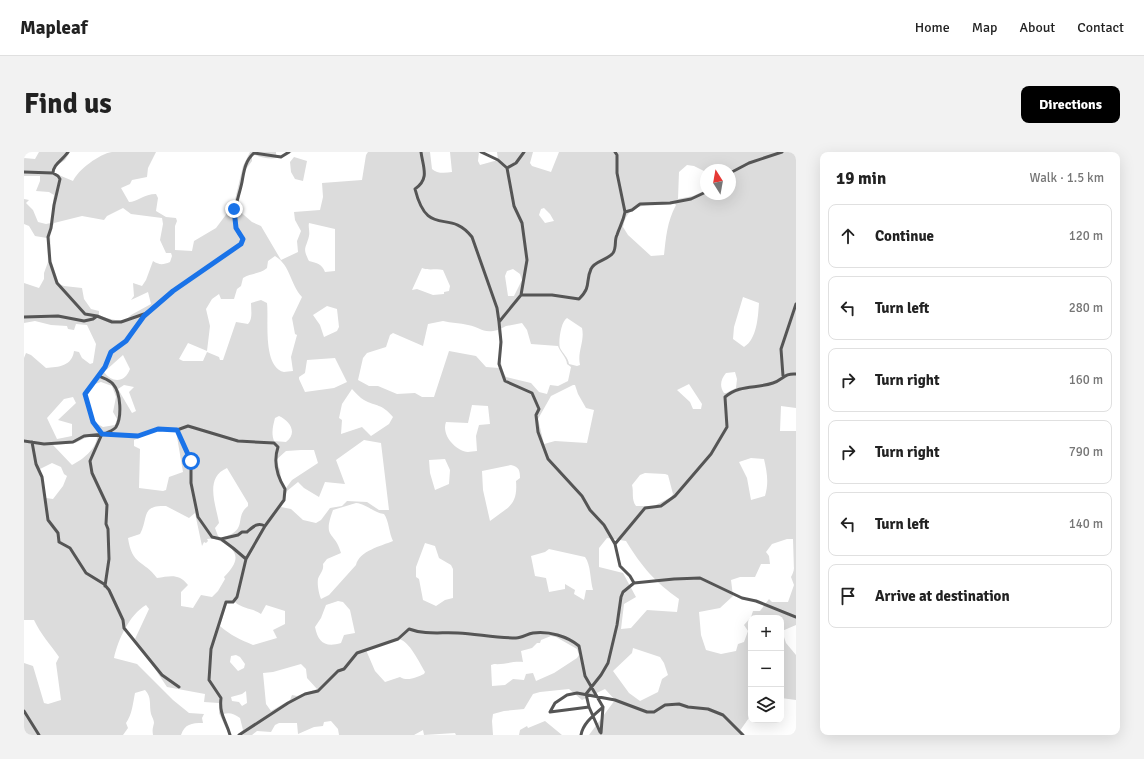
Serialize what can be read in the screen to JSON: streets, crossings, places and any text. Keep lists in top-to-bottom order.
{
  "north": "top",
  "page": {
    "header": "Mapleaf",
    "nav": [
      "Home",
      "Map",
      "About",
      "Contact"
    ],
    "buttons": "Directions",
    "title": "Find us",
    "heading": ["19 min", "Walk · 1.5 km"],
    "list": [
      ["Continue", "120 m"],
      ["Turn left", "280 m"],
      ["Turn right", "160 m"],
      ["Turn right", "790 m"],
      ["Turn left", "140 m"],
      "Arrive at destination"
    ],
    "map_buttons": ["+", "−"]
  }
}
